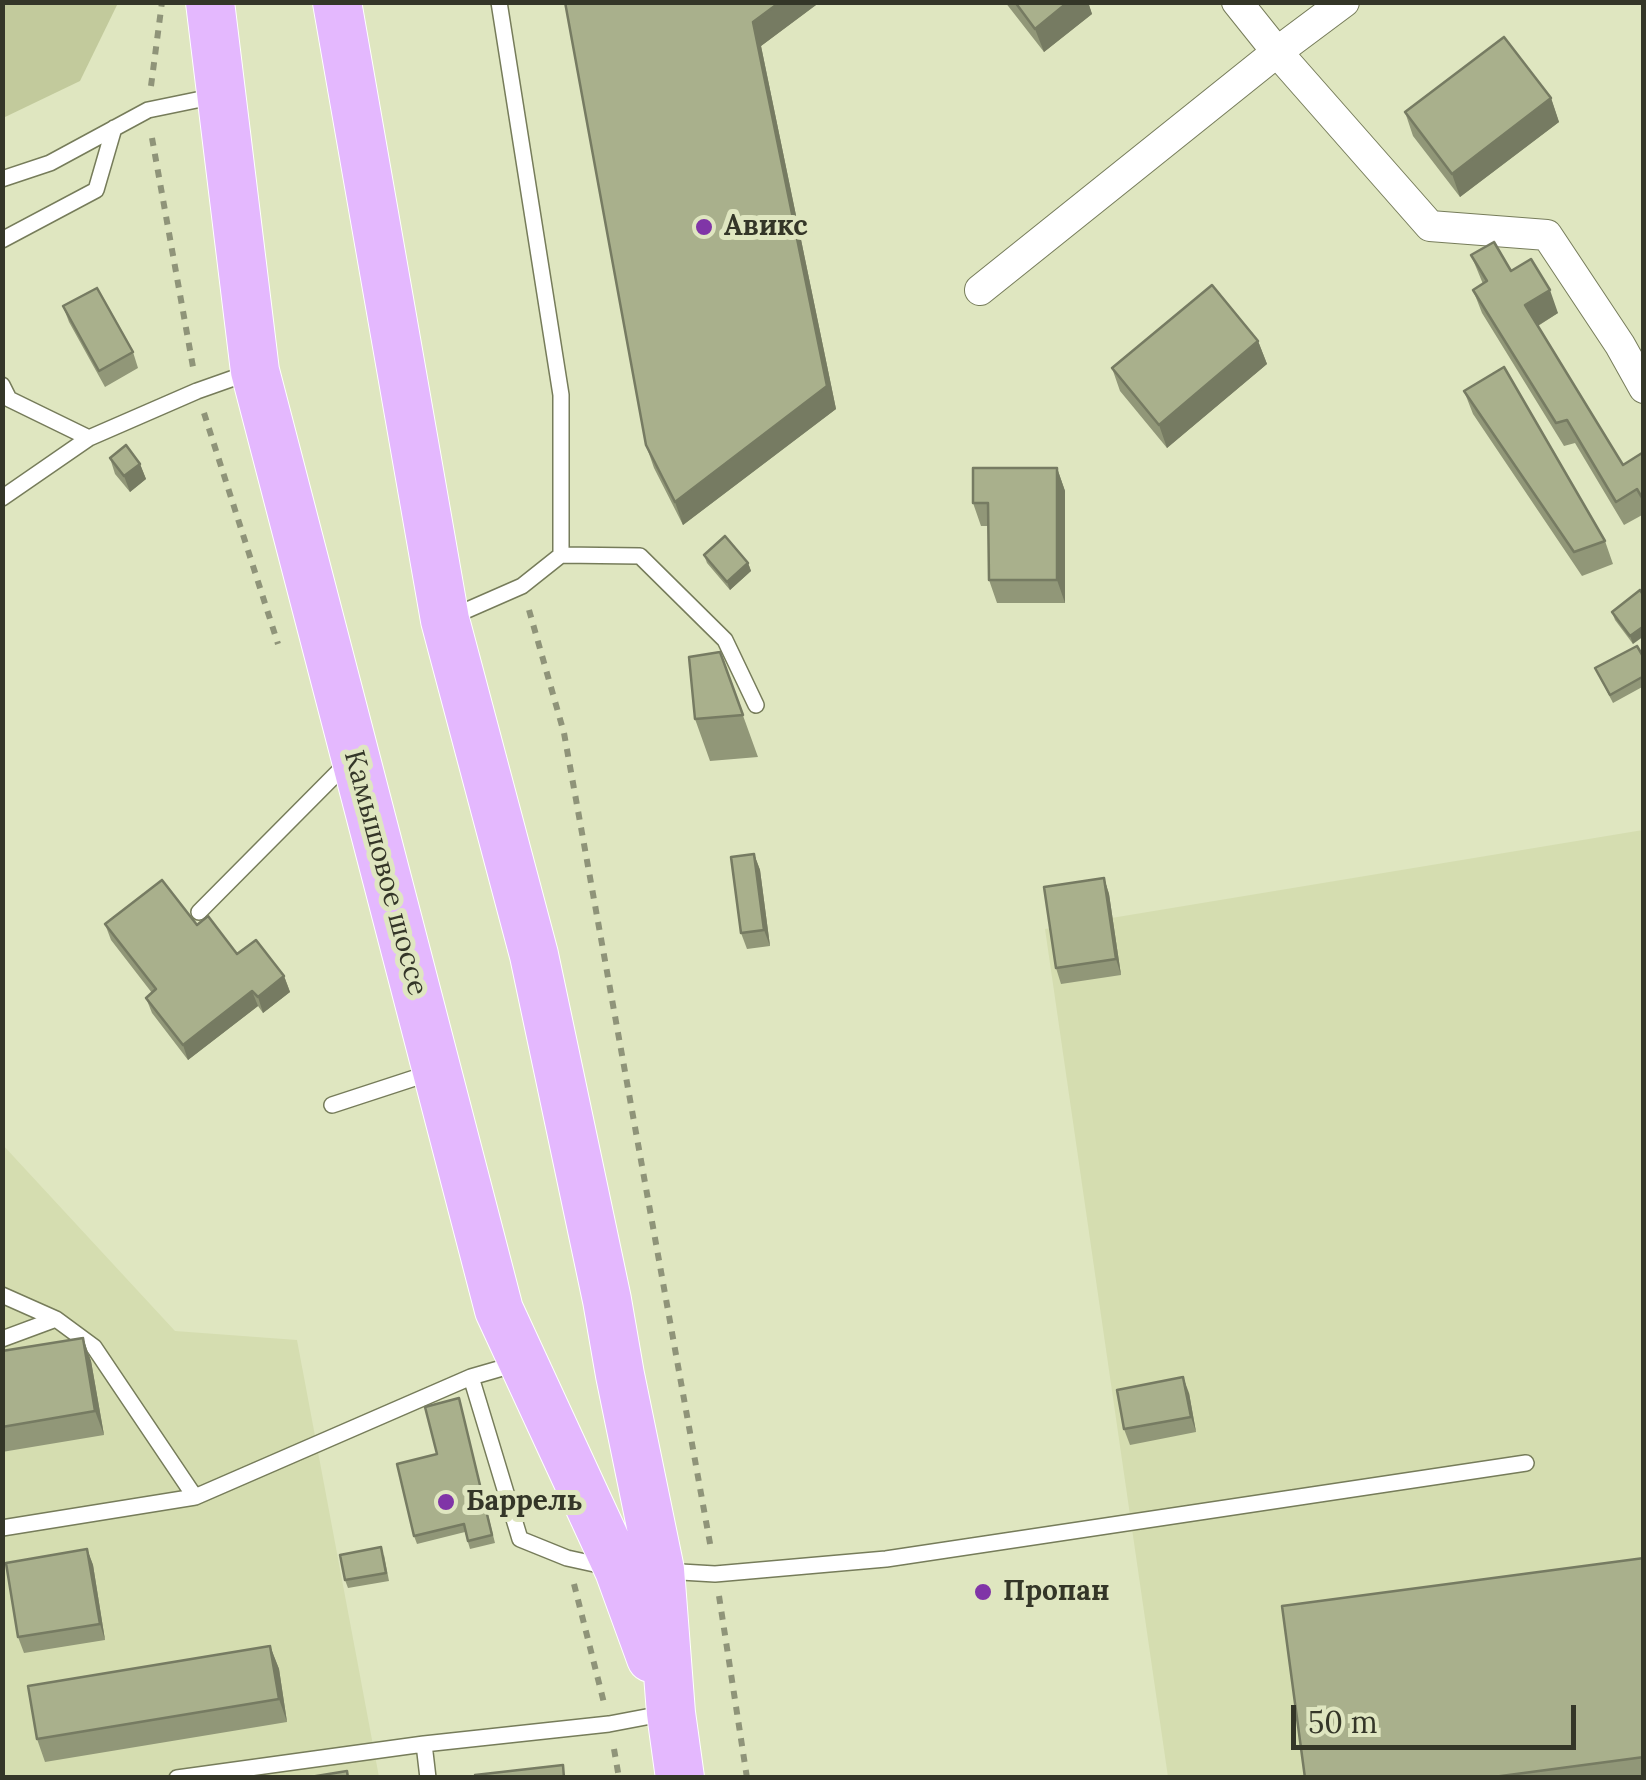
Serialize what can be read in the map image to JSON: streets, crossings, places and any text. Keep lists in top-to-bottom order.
{
  "streets": {
    "main road": ["Камышовое шоссе"]
  },
  "places": ["Авикс", "Баррель", "Пропан"],
  "scale_bar": "50 m"
}
